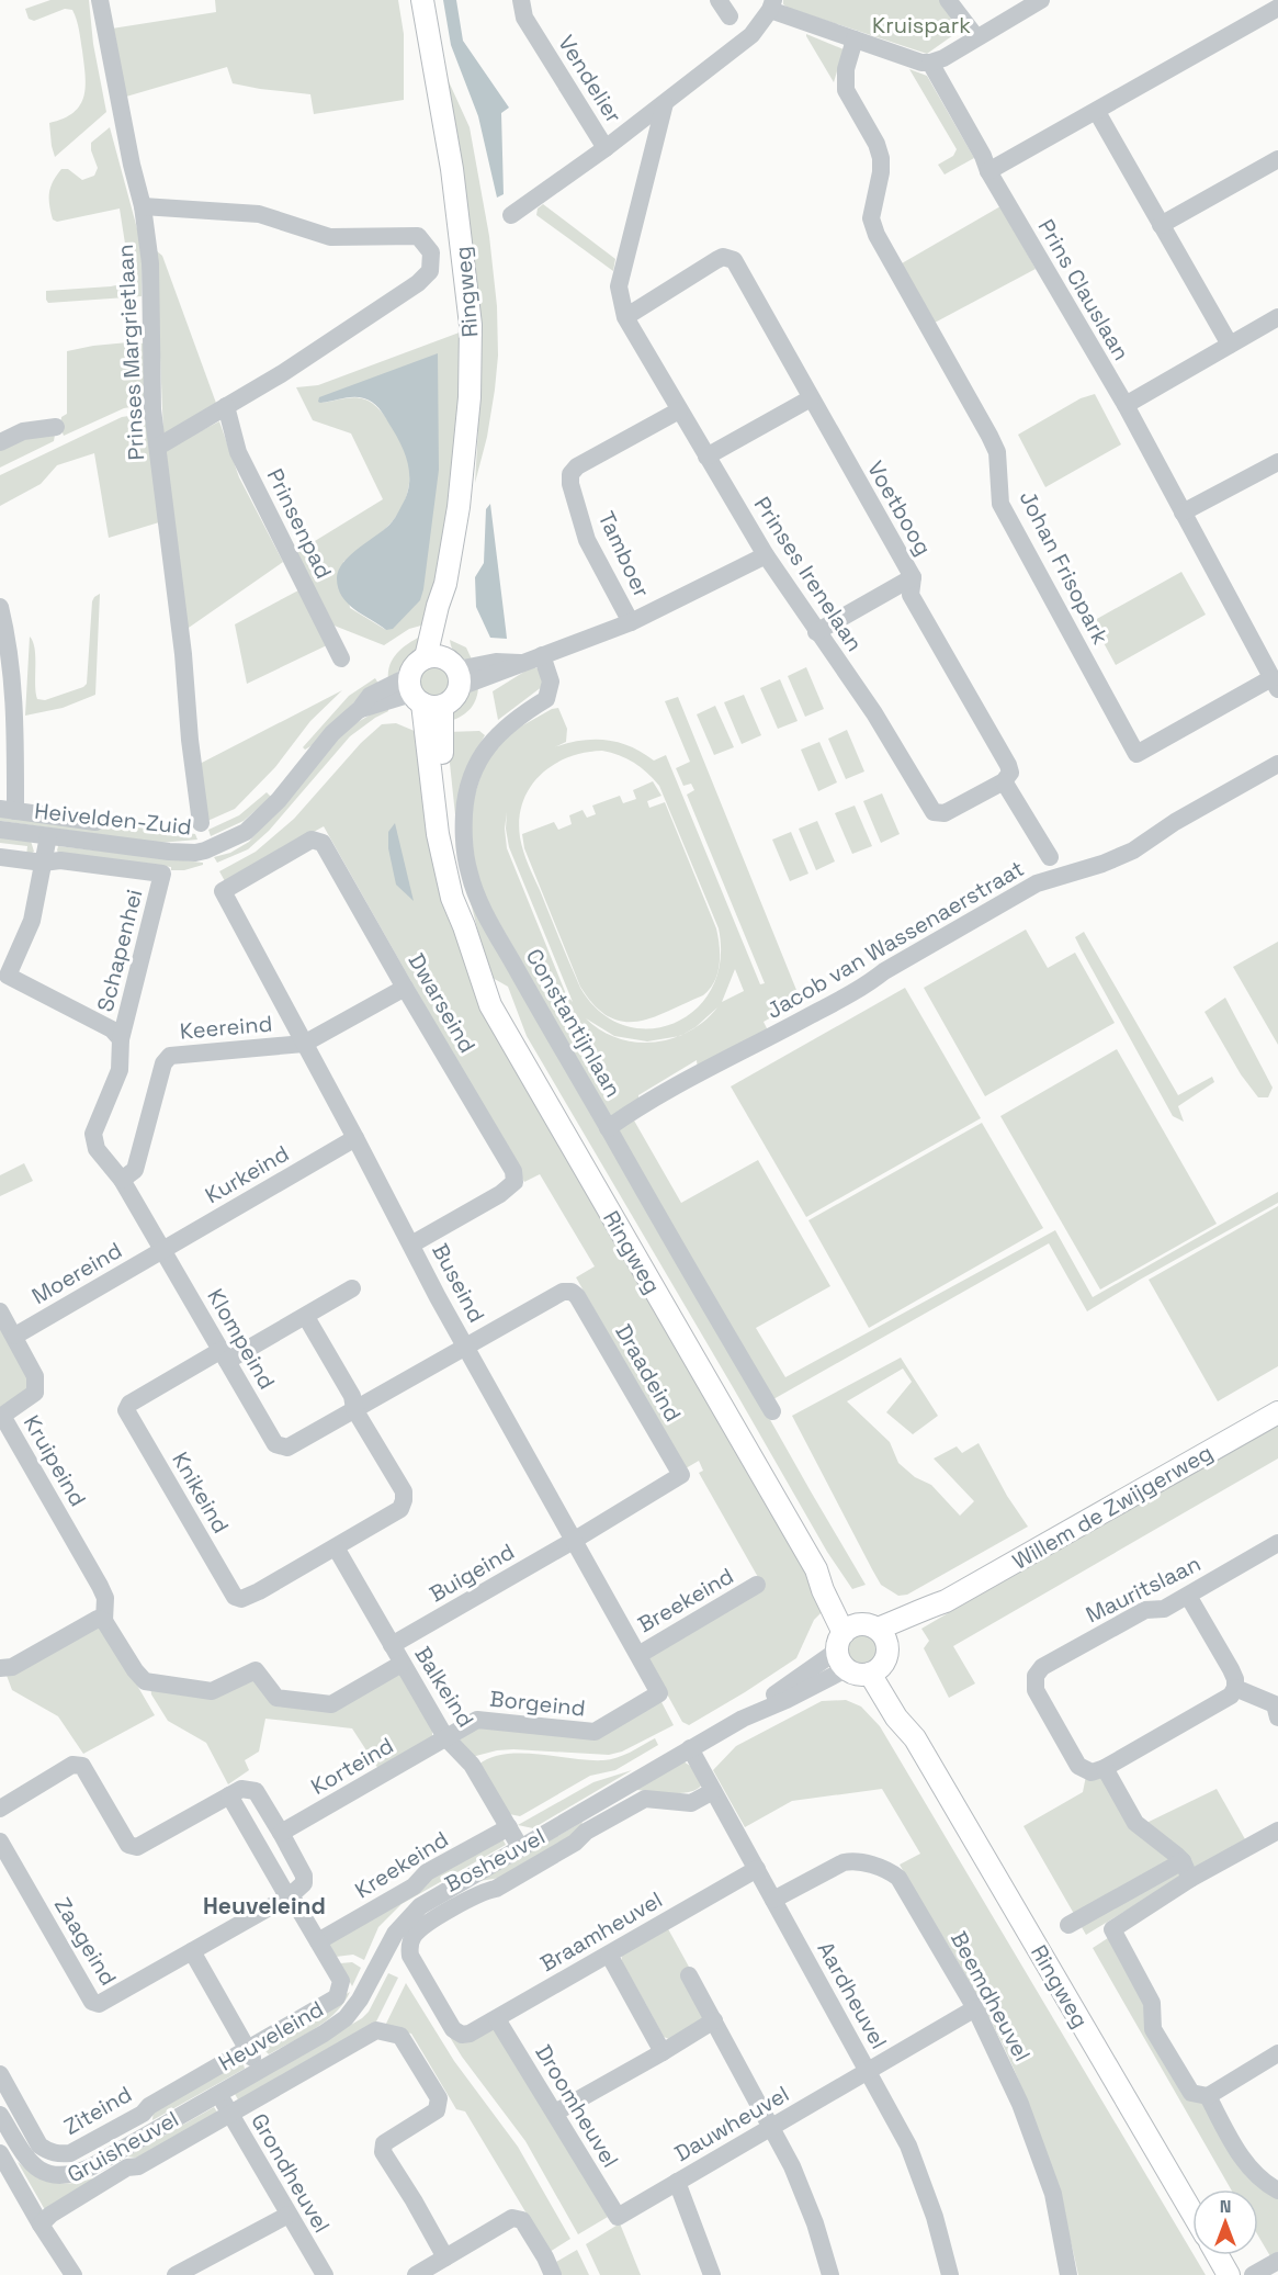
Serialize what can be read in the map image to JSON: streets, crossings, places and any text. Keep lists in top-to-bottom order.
{
  "streets": {
    "main road": ["Ringweg", "Willem de Zwijgerweg"],
    "street": [
      "Vendelier",
      "Prins Clauslaan",
      "Prinses Margrietlaan",
      "Voetboog",
      "Prinsenpad",
      "Tamboer",
      "Johan Frisopark",
      "Prinses Irenelaan",
      "Heivelden-Zuid",
      "Jacob van Wassenaerstraat",
      "Schapenhei",
      "Dwarseind",
      "Constantijnlaan",
      "Keereind",
      "Kurkeind",
      "Moereind",
      "Buseind",
      "Klompeind",
      "Draadeind",
      "Kruipeind",
      "Knikeind",
      "Buigeind",
      "Mauritslaan",
      "Breekeind",
      "Balkeind",
      "Borgeind",
      "Korteind",
      "Bosheuvel",
      "Kreekeind",
      "Braamheuvel",
      "Zaageind",
      "Aardheuvel",
      "Beemdheuvel",
      "Heuveleind",
      "Droomheuvel",
      "Ziteind",
      "Dauwheuvel",
      "Gruisheuvel",
      "Grondheuvel"
    ]
  },
  "crossings": [
    ["Prins Clauslaan", "Johan Frisopark"],
    ["Ringweg", "Heivelden-Zuid"],
    ["Ringweg", "Willem de Zwijgerweg"],
    ["Ringweg", "Heuveleind"],
    ["Voetboog", "Prinses Irenelaan"],
    ["Tamboer", "Prinses Irenelaan"],
    ["Jacob van Wassenaerstraat", "Constantijnlaan"],
    ["Schapenhei", "Keereind"],
    ["Schapenhei", "Klompeind"],
    ["Dwarseind", "Buseind"],
    ["Keereind", "Buseind"],
    ["Keereind", "Klompeind"],
    ["Kurkeind", "Moereind"],
    ["Kurkeind", "Buseind"],
    ["Kurkeind", "Klompeind"],
    ["Moereind", "Klompeind"],
    ["Moereind", "Kruipeind"],
    ["Buseind", "Klompeind"],
    ["Buseind", "Draadeind"],
    ["Buseind", "Buigeind"],
    ["Buseind", "Breekeind"],
    ["Buseind", "Borgeind"],
    ["Klompeind", "Draadeind"],
    ["Klompeind", "Knikeind"],
    ["Draadeind", "Buigeind"],
    ["Knikeind", "Balkeind"],
    ["Willem de Zwijgerweg", "Heuveleind"],
    ["Buigeind", "Balkeind"],
    ["Balkeind", "Borgeind"],
    ["Balkeind", "Korteind"],
    ["Balkeind", "Kreekeind"],
    ["Balkeind", "Heuveleind"],
    ["Borgeind", "Korteind"],
    ["Bosheuvel", "Braamheuvel"],
    ["Bosheuvel", "Aardheuvel"],
    ["Kreekeind", "Ziteind"],
    ["Braamheuvel", "Aardheuvel"],
    ["Braamheuvel", "Droomheuvel"],
    ["Aardheuvel", "Beemdheuvel"],
    ["Aardheuvel", "Heuveleind"],
    ["Aardheuvel", "Dauwheuvel"],
    ["Beemdheuvel", "Dauwheuvel"],
    ["Heuveleind", "Grondheuvel"],
    ["Droomheuvel", "Dauwheuvel"],
    ["Gruisheuvel", "Grondheuvel"]
  ],
  "districts": ["Heuveleind"],
  "parks": ["Kruispark"],
  "north": "top"
}
